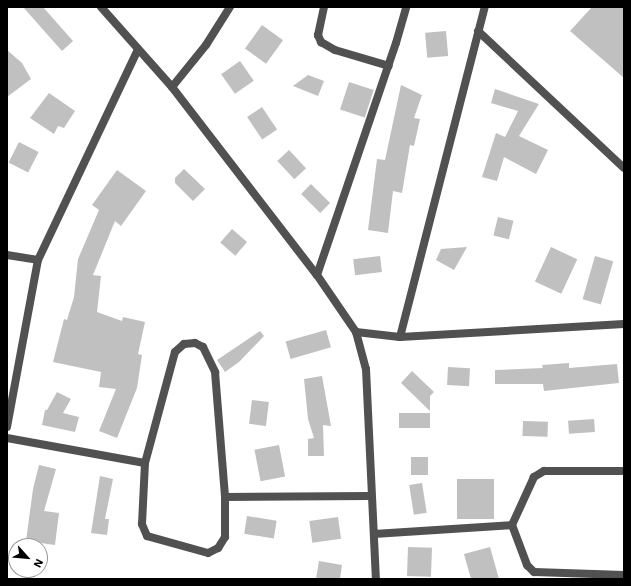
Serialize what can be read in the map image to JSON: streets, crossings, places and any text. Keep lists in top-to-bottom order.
{
  "north": "bottom right"
}
